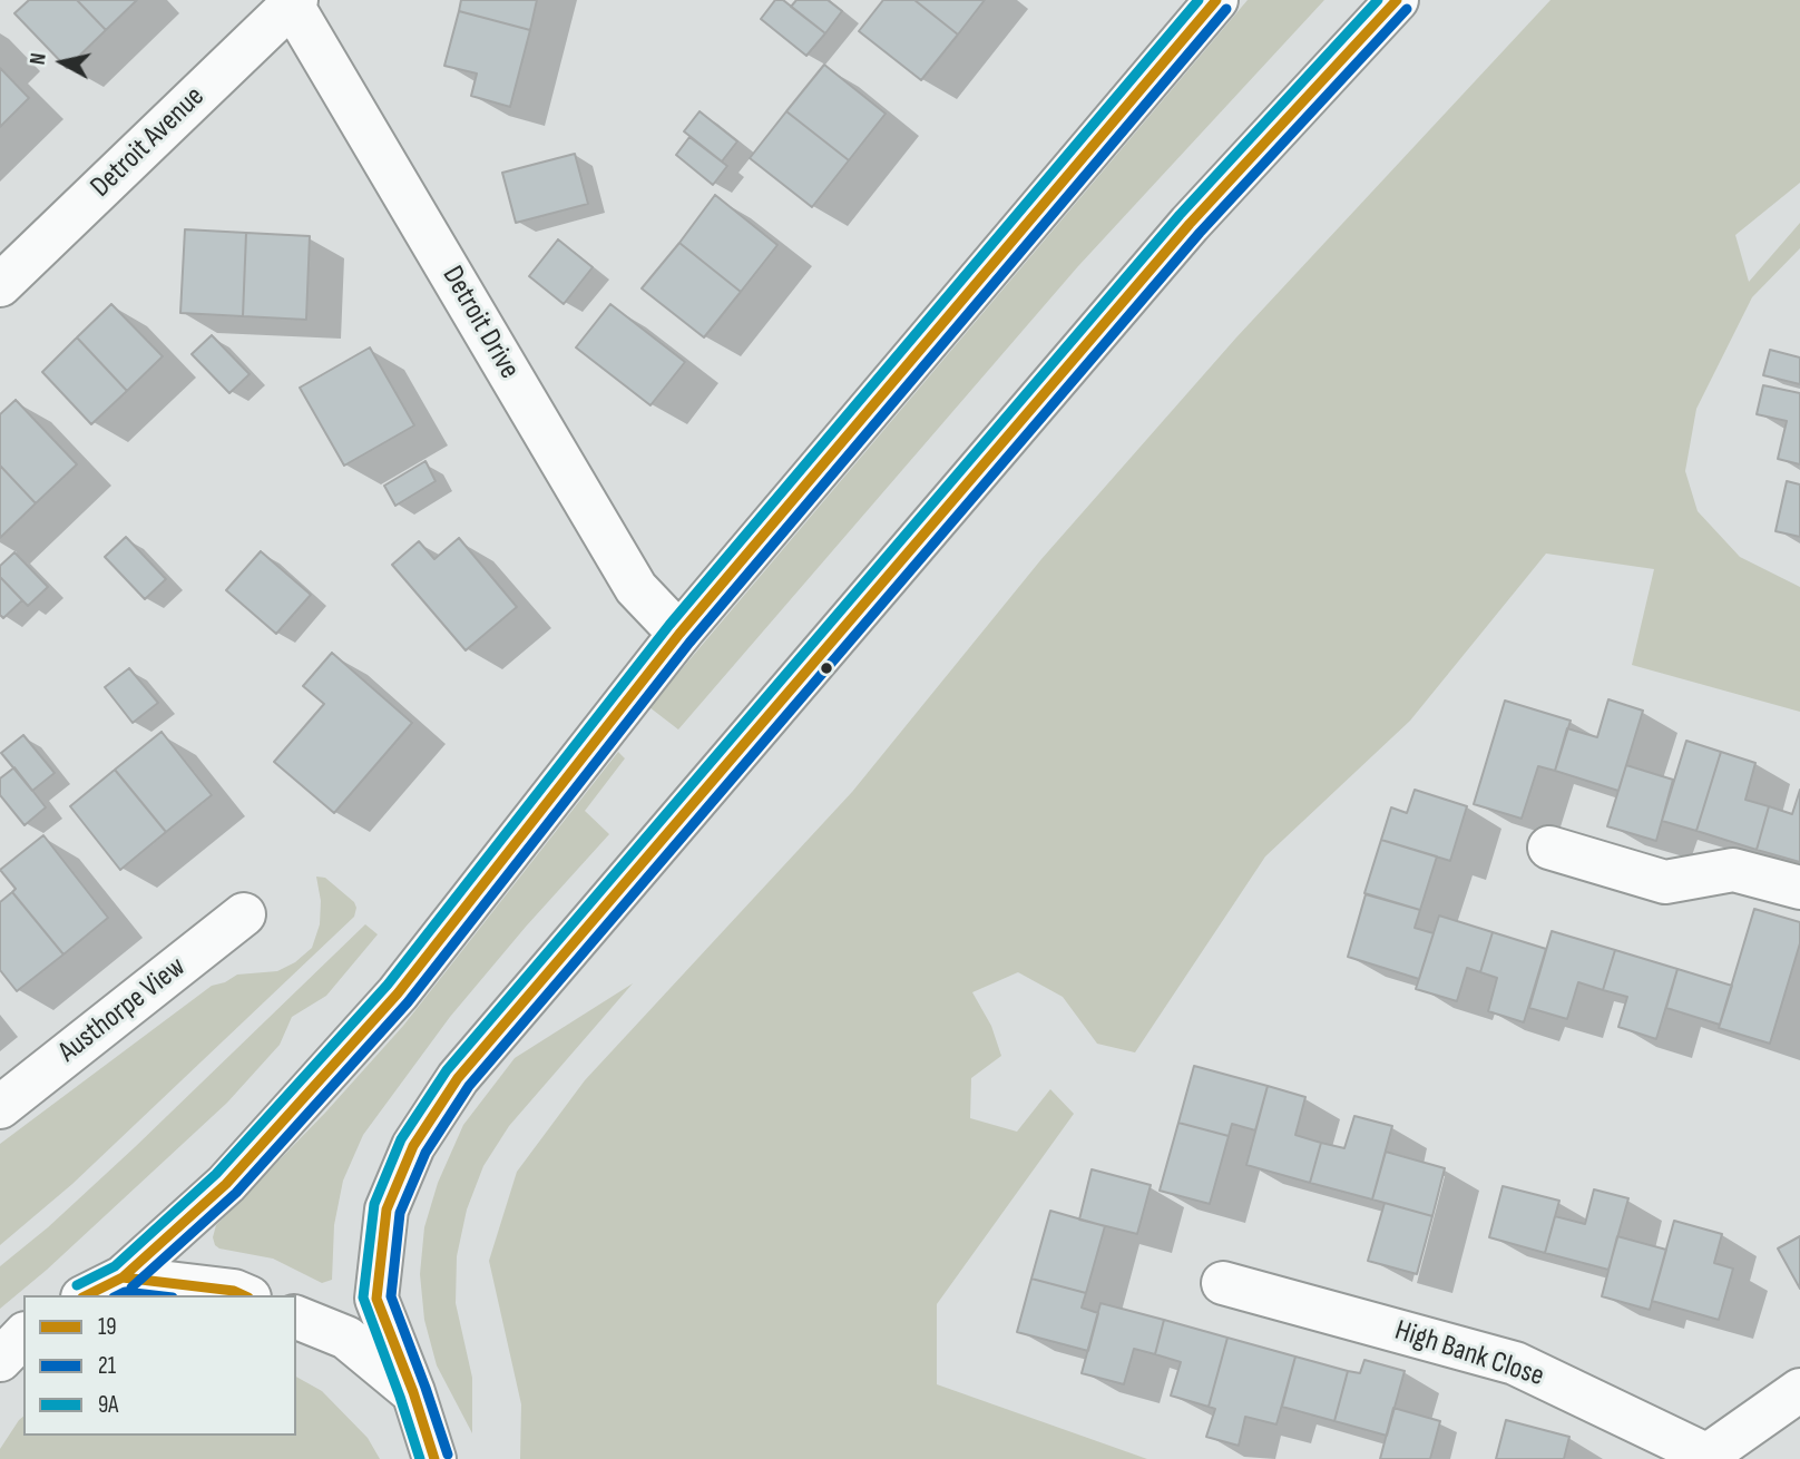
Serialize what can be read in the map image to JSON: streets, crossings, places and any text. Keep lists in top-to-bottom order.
{
  "streets": {
    "main road": [
      "Detroit Avenue",
      "Detroit Drive",
      "Austhorpe View",
      "High Bank Close"
    ]
  },
  "crossings": [
    ["Detroit Avenue", "Detroit Drive"]
  ],
  "lines": ["transit line 19", "transit line 9A", "transit line 21"],
  "legend": ["19", "21", "9A"],
  "north": "left"
}
